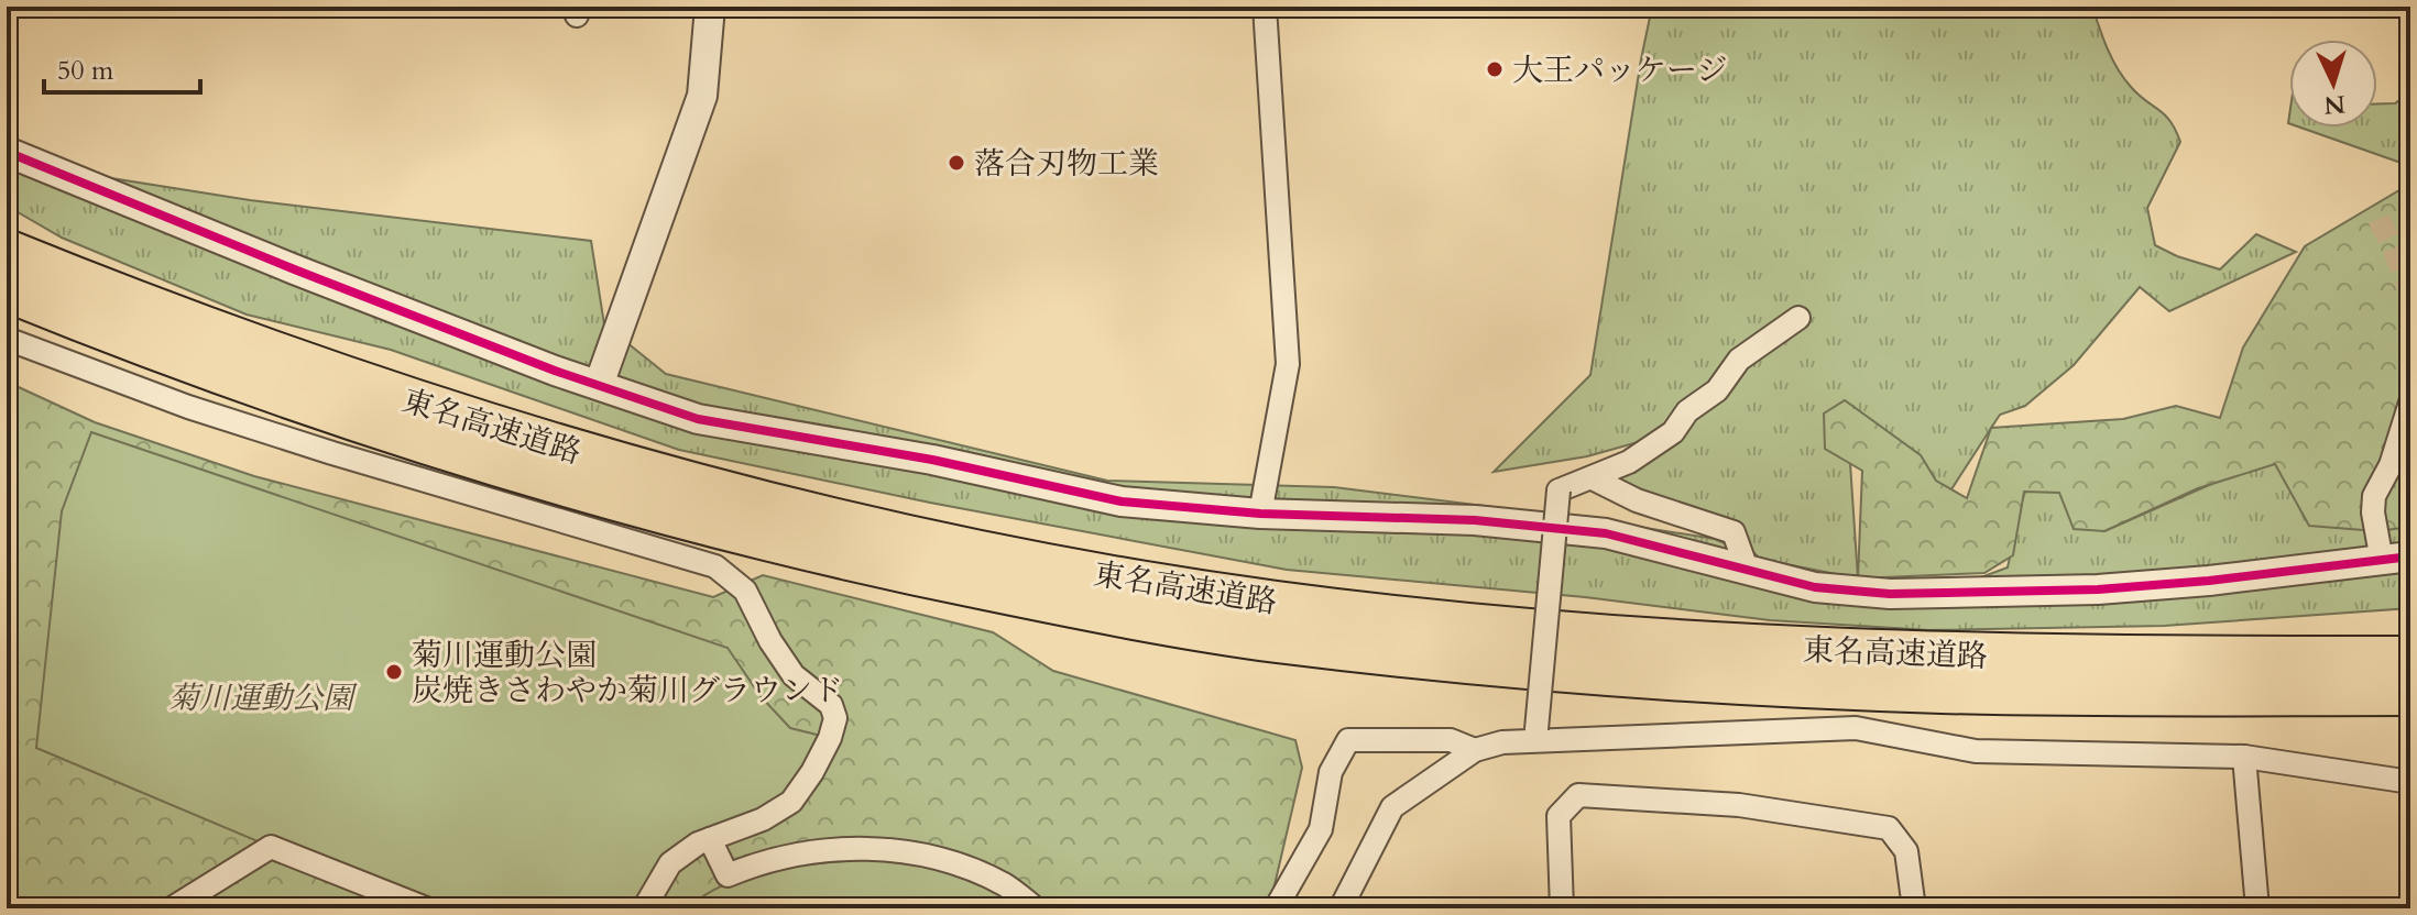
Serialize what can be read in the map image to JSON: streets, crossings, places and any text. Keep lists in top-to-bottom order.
{
  "streets": {
    "highway": ["東名高速道路"]
  },
  "parks": ["菊川運動公園"],
  "places": ["大王パッケージ", "落合刃物工業", "菊川運動公園 炭焼きさわやか菊川グラウンド"],
  "scale_bar": "50 m",
  "north": "bottom"
}
